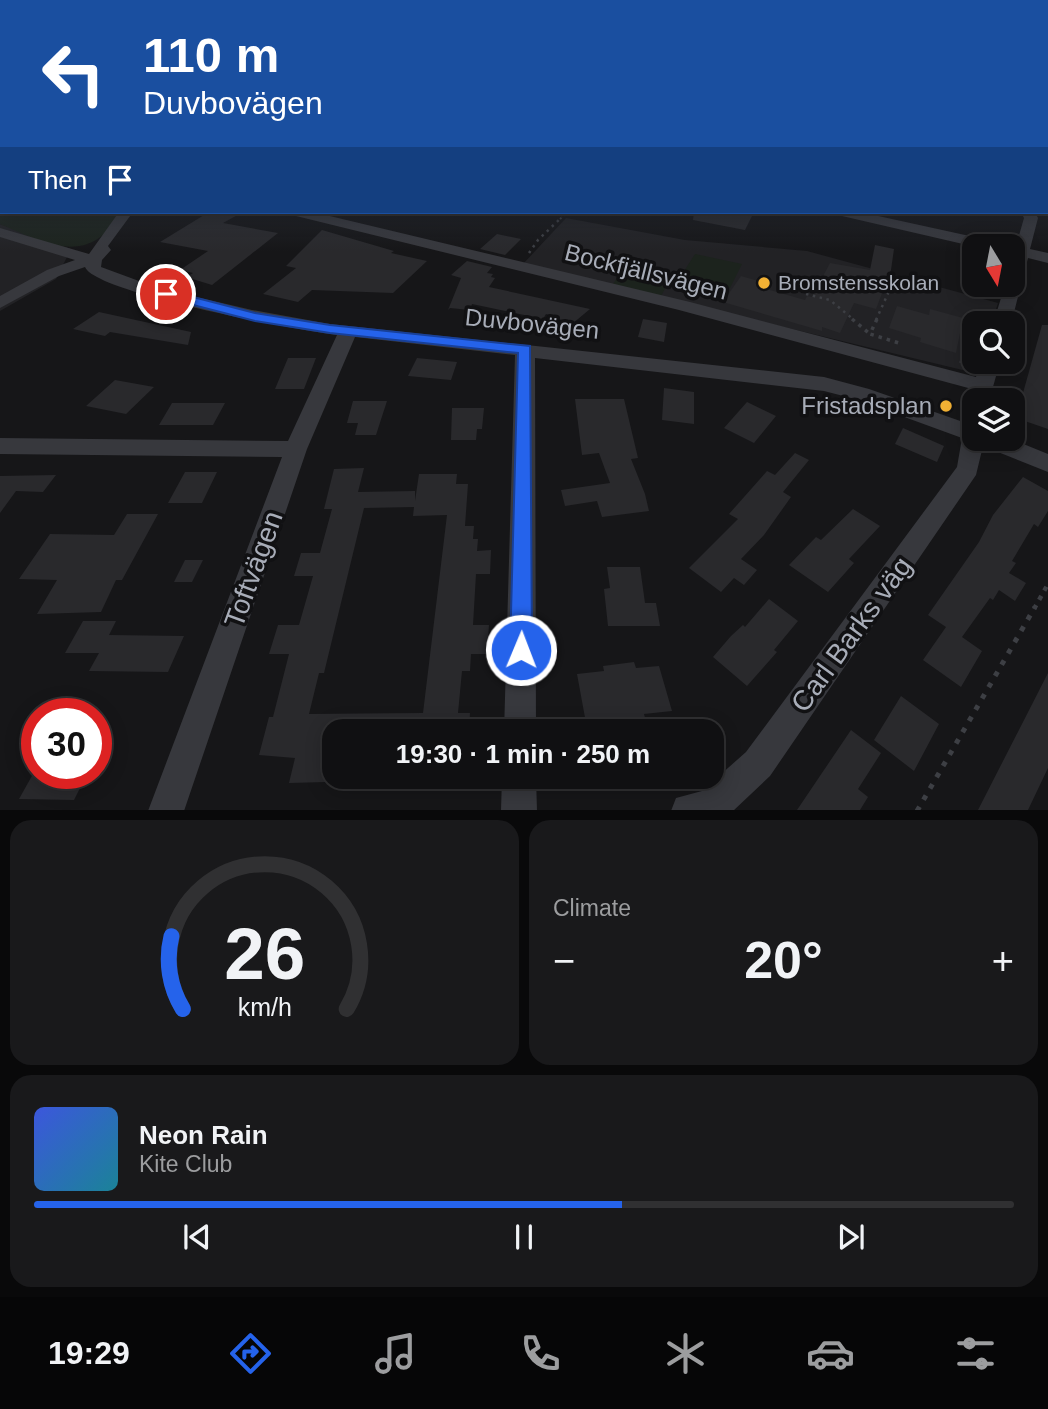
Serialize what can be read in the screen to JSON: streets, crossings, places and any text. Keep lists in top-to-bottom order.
{
  "streets": {
    "street": [
      "Bockfjällsvägen",
      "Duvbovägen",
      "Toftvägen",
      "Carl Barks väg"
    ]
  },
  "crossings": [
    ["Duvbovägen", "Toftvägen"]
  ],
  "places": ["Bromstensskolan", "Fristadsplan"],
  "north": "bottom",
  "page": {
    "turn": ["110 m", "Duvbovägen"],
    "then": "Then",
    "limit": "30",
    "trip": "19:30 · 1 min · 250 m",
    "tile": "Climate",
    "heat": ["−", "20°", "+"],
    "song": ["Neon Rain", "Kite Club"],
    "tabs": "19:29",
    "gauge": ["26", "km/h"]
  }
}
